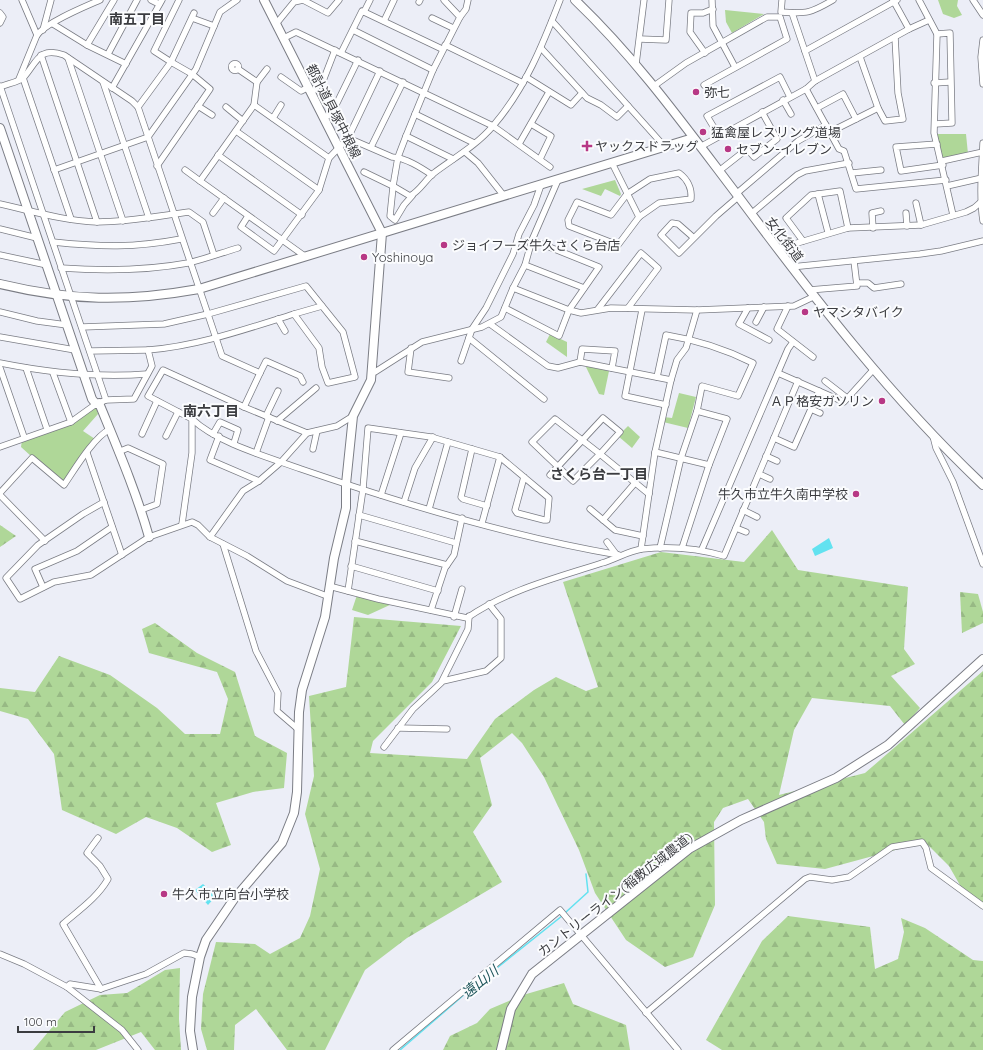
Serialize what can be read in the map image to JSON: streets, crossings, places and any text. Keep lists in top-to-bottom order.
{
  "streets": {
    "street": ["都計道貝塚中根線", "女化街道", "カントリーライン(稲敷広域農道)"]
  },
  "districts": ["南五丁目", "南六丁目", "さくら台一丁目"],
  "water": ["遠山川"],
  "places": {
    "other": [
      "弥七",
      "猛禽屋レスリング道場",
      "セブン-イレブン",
      "ジョイフーズ牛久さくら台店",
      "Yoshinoya",
      "ヤマシタバイク",
      "ＡＰ格安ガソリン",
      "牛久市立牛久南中学校",
      "牛久市立向台小学校"
    ],
    "health": ["ヤックスドラッグ"]
  },
  "scale_bar": "100 m"
}
